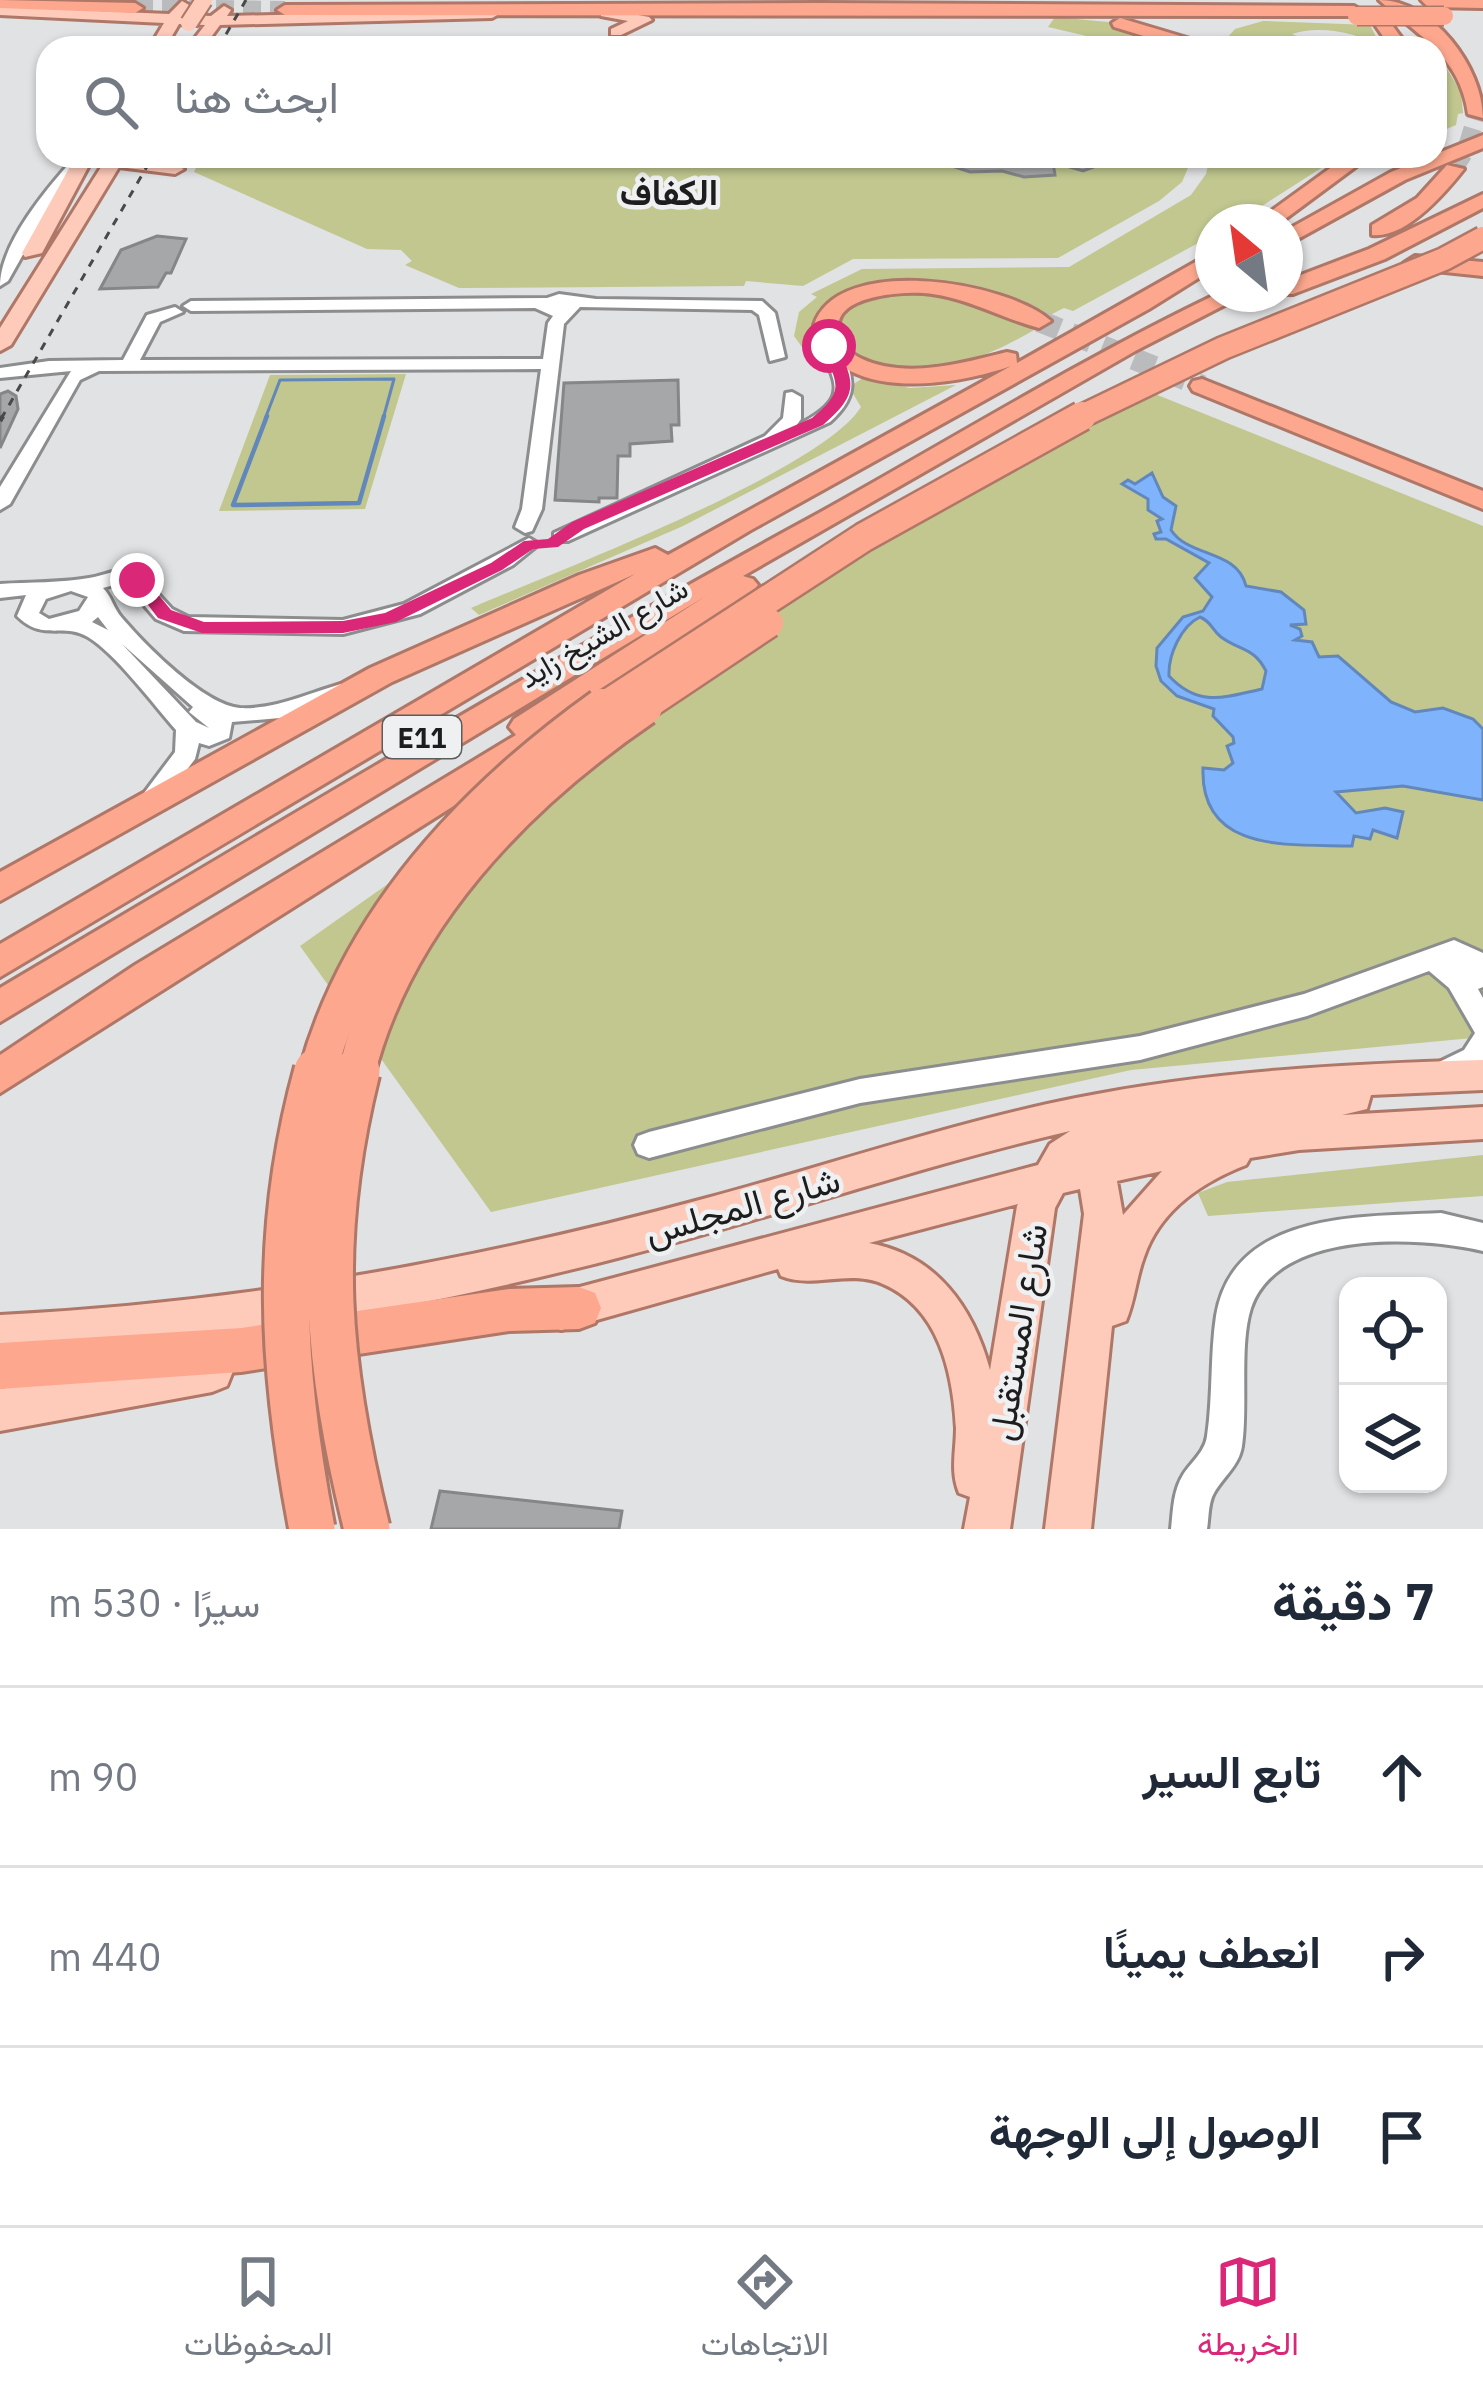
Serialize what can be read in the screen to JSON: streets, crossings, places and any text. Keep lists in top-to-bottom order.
{
  "streets": {
    "highway": ["شارع الشيخ زايد", "E11"],
    "main road": ["شارع المجلس", "شارع المستقبل"]
  },
  "crossings": [
    ["شارع المجلس", "شارع المستقبل"]
  ],
  "districts": ["الكفاف"],
  "north": "top left",
  "page": {
    "search": "ابحث هنا",
    "heading": ["7 دقيقة", "سيرًا · 530 m"],
    "list": [
      ["تابع السير", "90 m"],
      ["انعطف يمينًا", "440 m"],
      "الوصول إلى الوجهة"
    ],
    "nav": ["الخريطة", "الاتجاهات", "المحفوظات"]
  }
}
